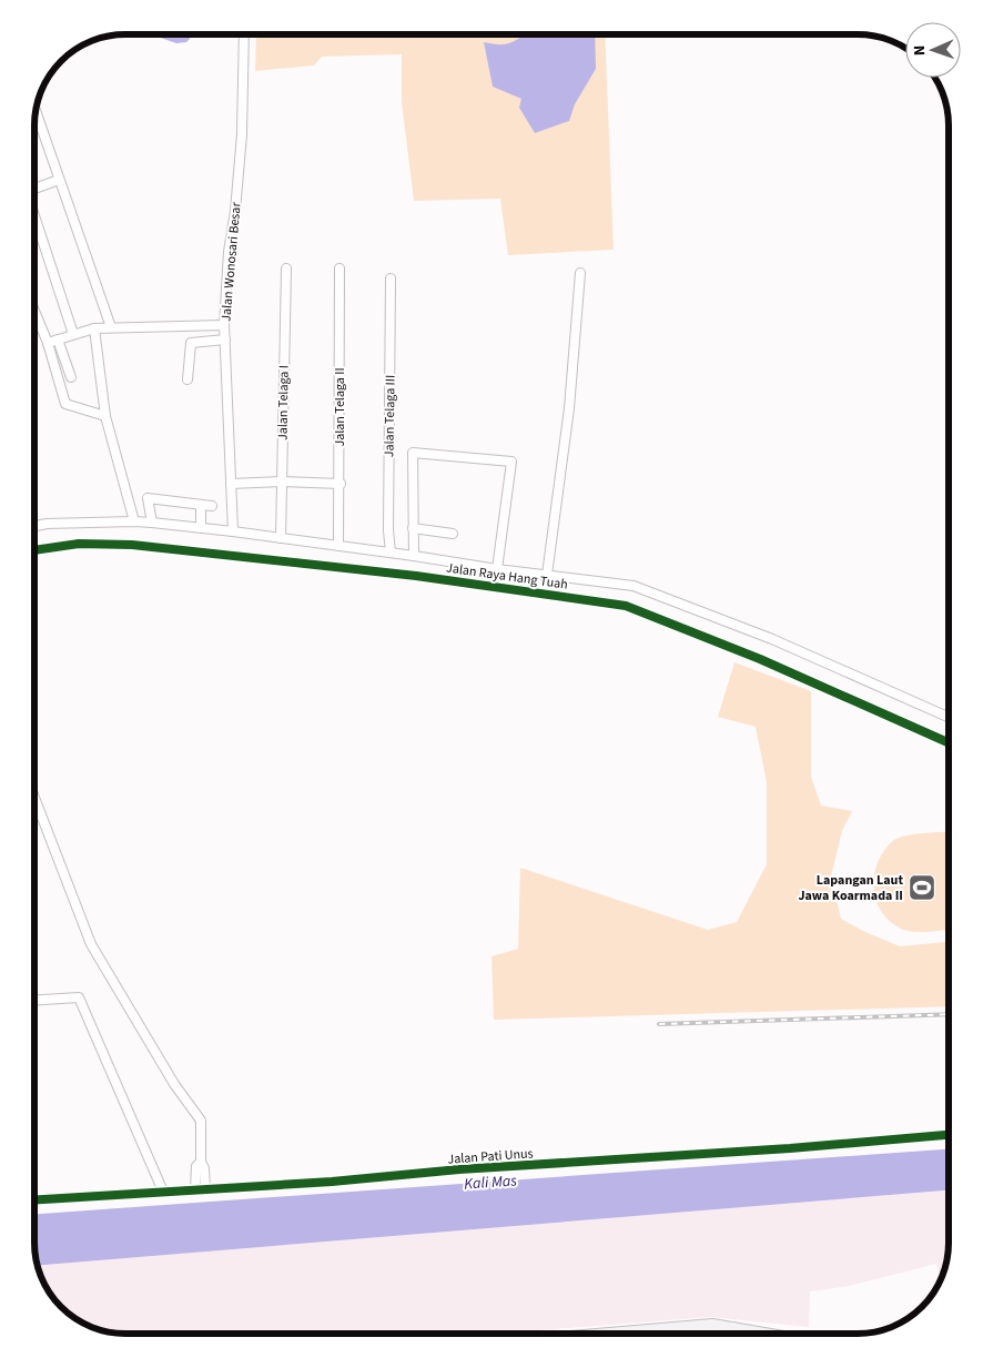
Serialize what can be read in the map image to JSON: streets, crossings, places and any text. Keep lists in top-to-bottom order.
{
  "streets": {
    "street": [
      "Jalan Wonosari Besar",
      "Jalan Telaga I",
      "Jalan Telaga II",
      "Jalan Telaga III",
      "Jalan Raya Hang Tuah",
      "Jalan Pati Unus"
    ]
  },
  "crossings": [
    ["Jalan Wonosari Besar", "Jalan Raya Hang Tuah"],
    ["Jalan Telaga I", "Jalan Raya Hang Tuah"],
    ["Jalan Telaga II", "Jalan Raya Hang Tuah"],
    ["Jalan Telaga III", "Jalan Raya Hang Tuah"]
  ],
  "water": ["Kali Mas"],
  "places": {
    "sports": ["Lapangan Laut Jawa Koarmada II"]
  },
  "north": "left"
}
